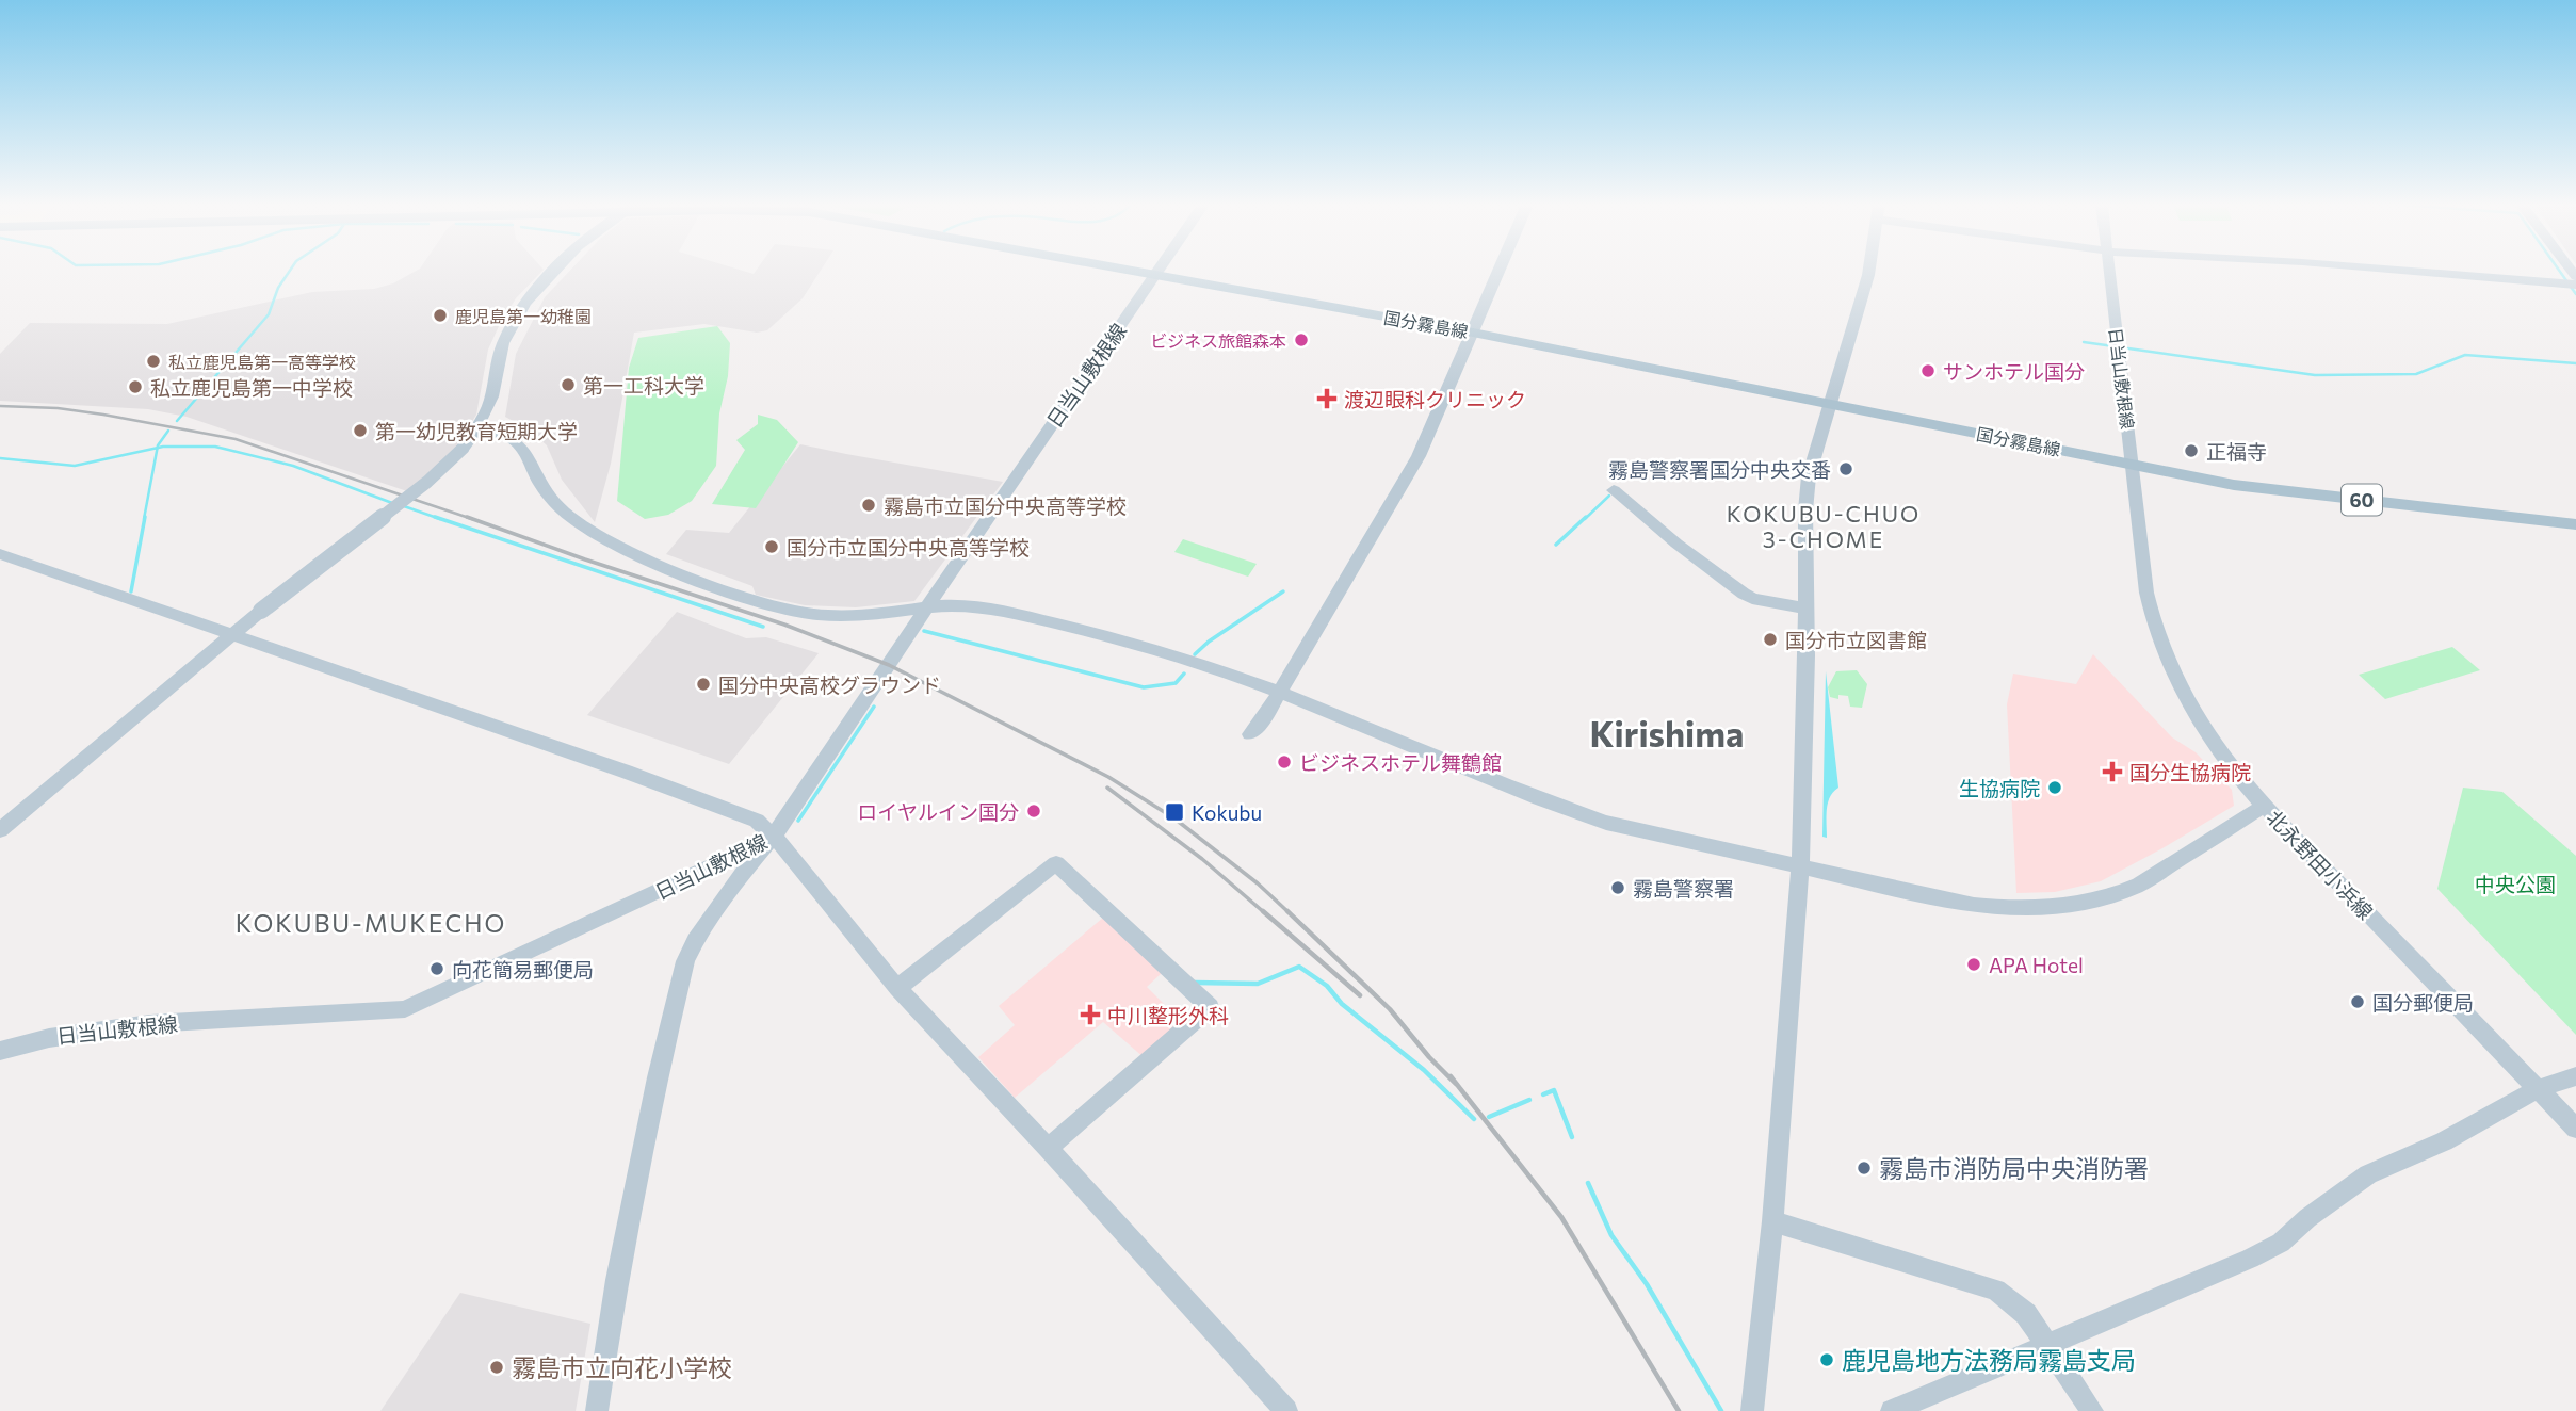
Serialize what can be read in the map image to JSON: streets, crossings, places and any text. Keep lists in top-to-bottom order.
{
  "streets": {
    "main road": ["国分霧島線", "60"],
    "street": ["日当山敷根線", "北永野田小浜線"]
  },
  "crossings": [
    ["国分霧島線", "日当山敷根線"],
    ["国分霧島線", "北永野田小浜線"],
    ["日当山敷根線", "北永野田小浜線"]
  ],
  "districts": ["KOKUBU-CHUO 3-CHOME", "Kirishima", "KOKUBU-MUKECHO"],
  "parks": ["中央公園"],
  "places": {
    "other": [
      "鹿児島第一幼稚園",
      "ビジネス旅館森本",
      "私立鹿児島第一高等学校",
      "サンホテル国分",
      "第一工科大学",
      "私立鹿児島第一中学校",
      "第一幼児教育短期大学",
      "正福寺",
      "霧島警察署国分中央交番",
      "霧島市立国分中央高等学校",
      "国分市立国分中央高等学校",
      "国分市立図書館",
      "国分中央高校グラウンド",
      "ビジネスホテル舞鶴館",
      "生協病院",
      "ロイヤルイン国分",
      "霧島警察署",
      "APA Hotel",
      "向花簡易郵便局",
      "国分郵便局",
      "霧島市消防局中央消防署",
      "鹿児島地方法務局霧島支局",
      "霧島市立向花小学校"
    ],
    "health": ["渡辺眼科クリニック", "国分生協病院", "中川整形外科"],
    "transit": ["Kokubu"]
  }
}
